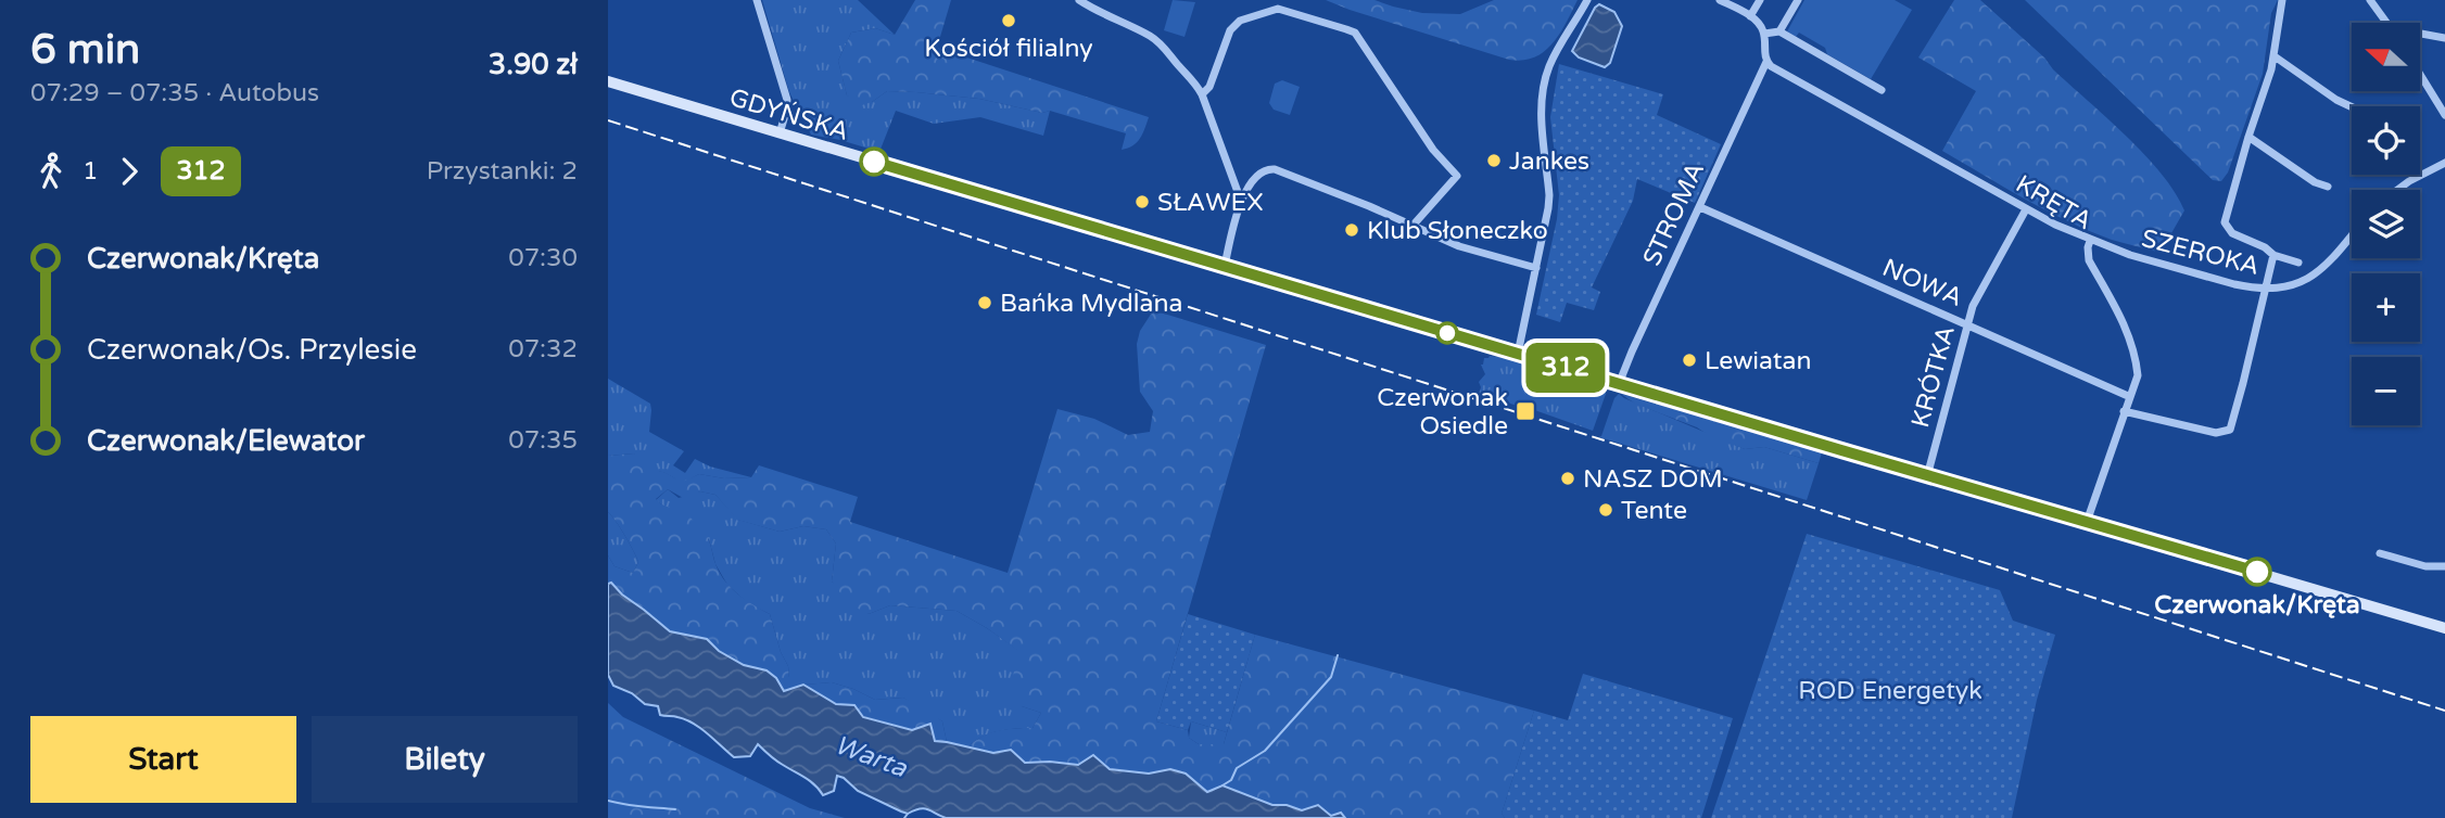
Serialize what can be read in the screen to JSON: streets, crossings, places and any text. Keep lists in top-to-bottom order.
{
  "streets": {
    "main road": ["GDYŃSKA"],
    "street": [
      "KRĘTA",
      "STROMA",
      "SZEROKA",
      "NOWA",
      "KRÓTKA"
    ]
  },
  "crossings": [
    ["GDYŃSKA", "KRĘTA"],
    ["GDYŃSKA", "STROMA"],
    ["GDYŃSKA", "KRÓTKA"],
    ["KRĘTA", "STROMA"],
    ["KRĘTA", "SZEROKA"],
    ["KRĘTA", "NOWA"],
    ["KRĘTA", "KRÓTKA"],
    ["STROMA", "NOWA"],
    ["NOWA", "KRÓTKA"]
  ],
  "water": ["Warta"],
  "parks": ["ROD Energetyk"],
  "places": {
    "other": [
      "Kościół filialny",
      "Jankes",
      "SŁAWEX",
      "Klub Słoneczko",
      "Bańka Mydlana",
      "Lewiatan",
      "NASZ DOM",
      "Tente",
      "Czerwonak/Kręta"
    ],
    "transit": ["Czerwonak Osiedle"]
  },
  "lines": ["bus line 312"],
  "north": "left",
  "page": {
    "heading": ["6 min", "07:29 – 07:35 · Autobus", "3.90 zł"],
    "on_map": "312",
    "map_buttons": ["+", "−"],
    "legs": ["1", "312", "Przystanki: 2"],
    "list": [
      {
        "name": "Czerwonak/Kręta",
        "value": "07:30"
      },
      {
        "name": "Czerwonak/Os. Przylesie",
        "value": "07:32"
      },
      {
        "name": "Czerwonak/Elewator",
        "value": "07:35"
      }
    ],
    "buttons": ["Start", "Bilety"]
  }
}
